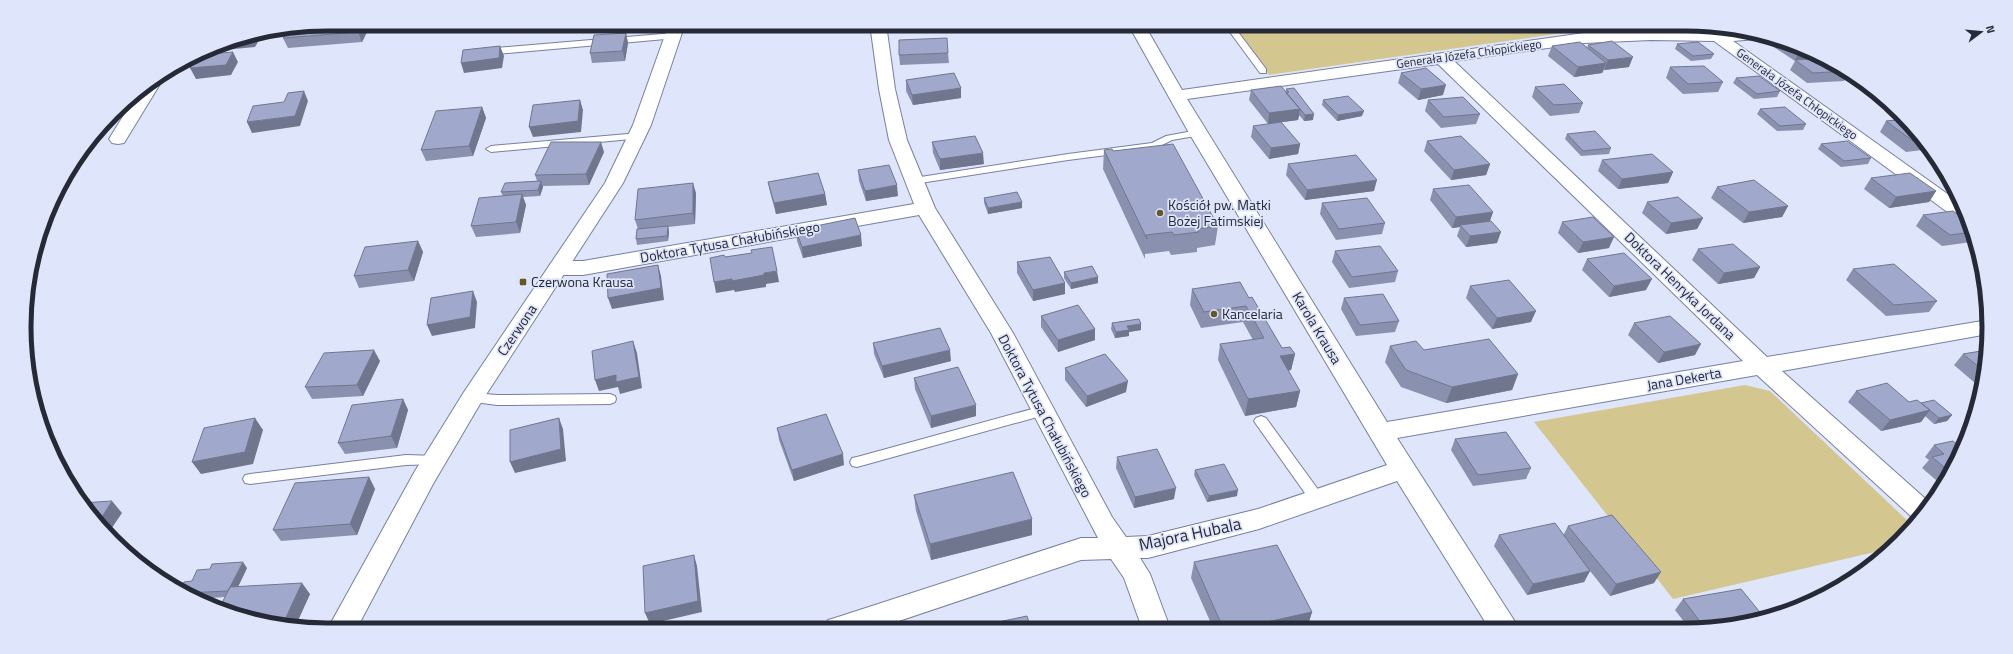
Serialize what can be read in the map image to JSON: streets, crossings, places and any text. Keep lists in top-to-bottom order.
{
  "streets": {
    "street": [
      "Generała Józefa Chłopickiego",
      "Doktora Tytusa Chałubińskiego",
      "Doktora Henryka Jordana",
      "Karola Krausa",
      "Czerwona",
      "Jana Dekerta",
      "Majora Hubala"
    ]
  },
  "crossings": [
    ["Generała Józefa Chłopickiego", "Doktora Henryka Jordana"],
    ["Generała Józefa Chłopickiego", "Karola Krausa"],
    ["Doktora Tytusa Chałubińskiego", "Czerwona"],
    ["Doktora Tytusa Chałubińskiego", "Majora Hubala"],
    ["Doktora Henryka Jordana", "Jana Dekerta"],
    ["Karola Krausa", "Jana Dekerta"],
    ["Karola Krausa", "Majora Hubala"]
  ],
  "places": {
    "other": ["Kościół pw. Matki Bożej Fatimskiej", "Kancelaria"],
    "transit": ["Czerwona Krausa"]
  },
  "north": "right"
}
